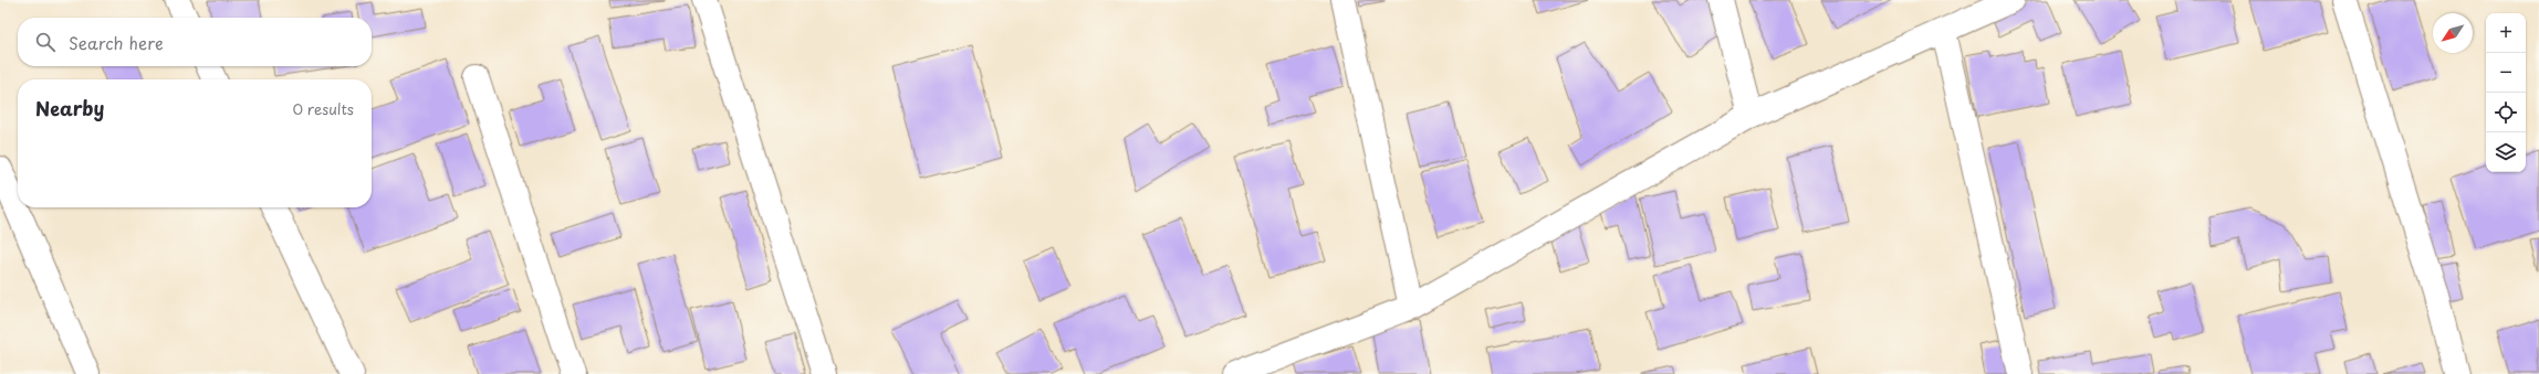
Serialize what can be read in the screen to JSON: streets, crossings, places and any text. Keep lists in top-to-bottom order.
{
  "north": "bottom left",
  "page": {
    "map_buttons": ["+", "−"],
    "search": "Search here",
    "heading": ["Nearby", "0 results"]
  }
}
